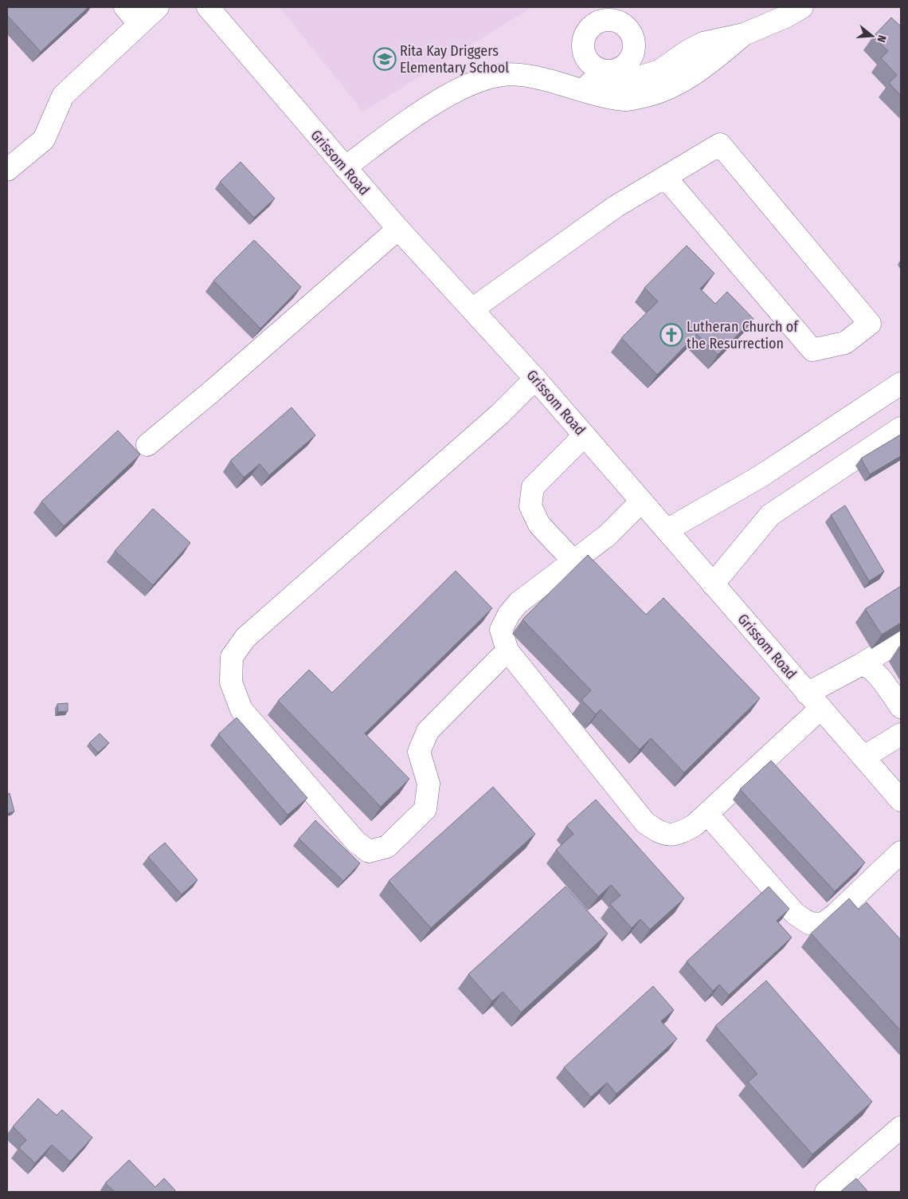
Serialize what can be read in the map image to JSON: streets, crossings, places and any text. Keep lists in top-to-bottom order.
{
  "streets": {
    "main road": ["Grissom Road"]
  },
  "places": {
    "school or university": ["Rita Kay Driggers Elementary School"],
    "church": ["Lutheran Church of the Resurrection"]
  },
  "north": "right"
}
